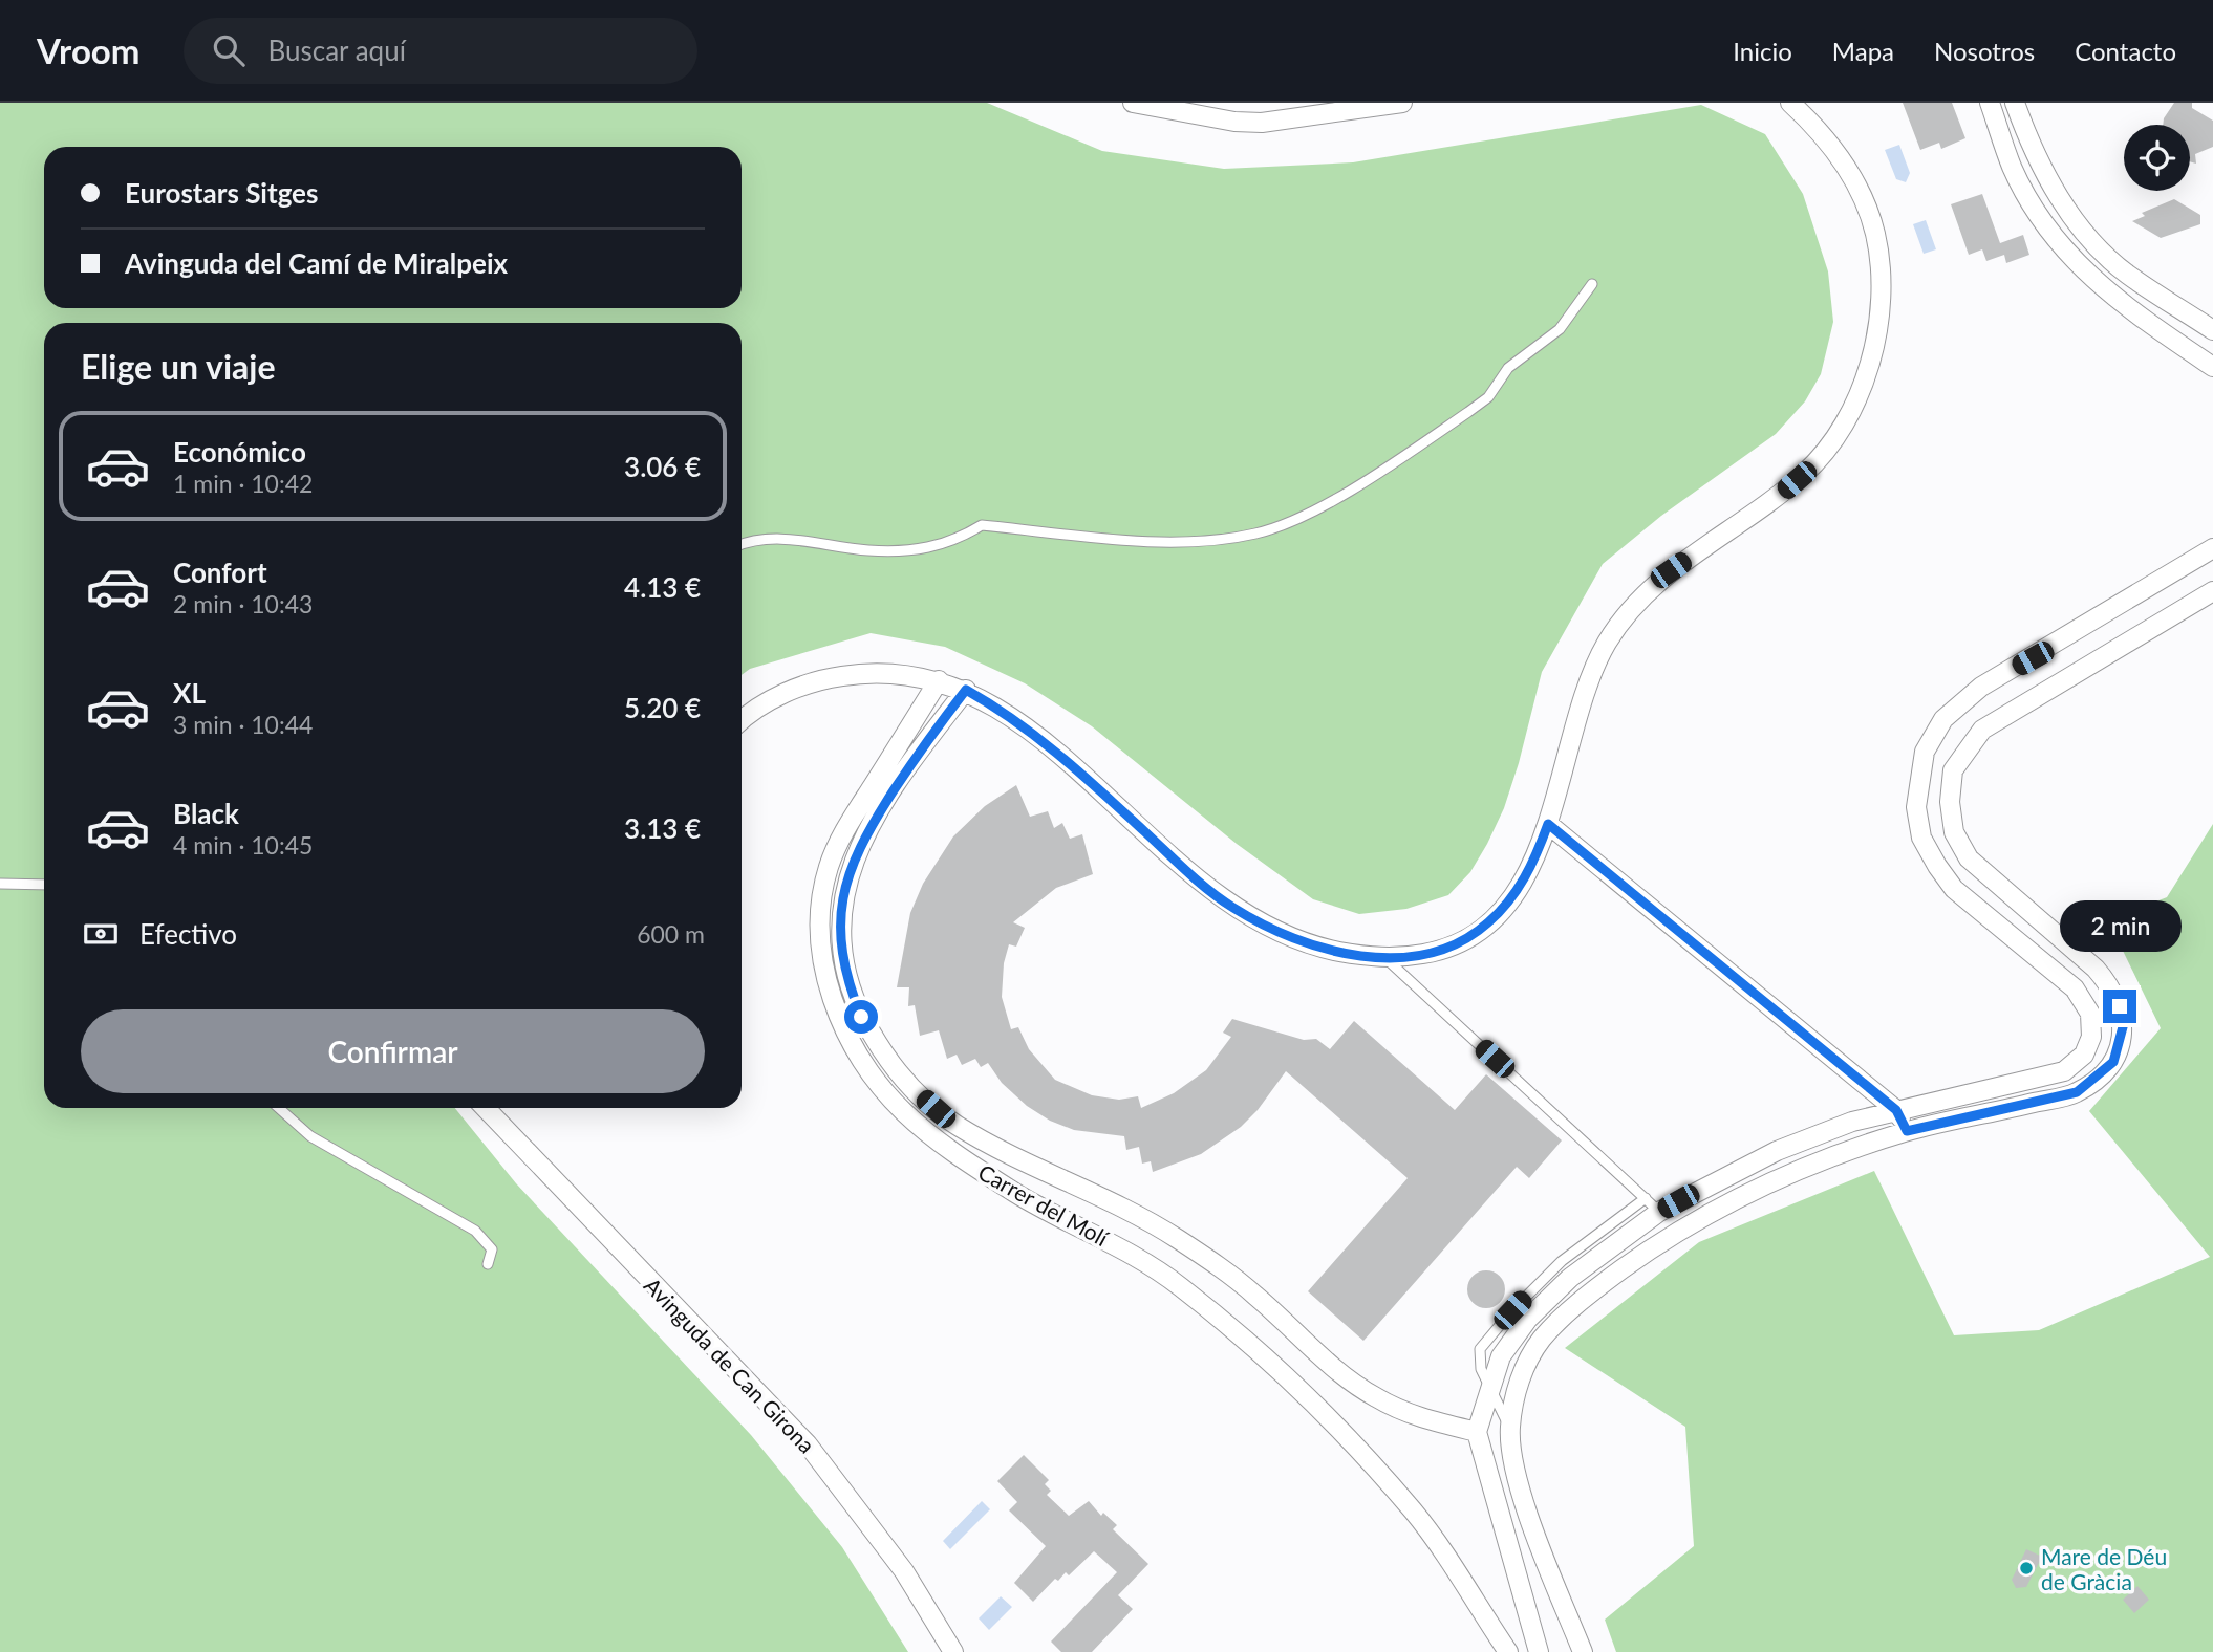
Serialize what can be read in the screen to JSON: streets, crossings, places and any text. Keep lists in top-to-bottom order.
{
  "streets": {
    "street": ["Carrer del Molí", "Avinguda de Can Girona"]
  },
  "places": ["Mare de Déu de Gràcia"],
  "page": {
    "header": "Vroom",
    "search": "Buscar aquí",
    "nav": [
      "Inicio",
      "Mapa",
      "Nosotros",
      "Contacto"
    ],
    "banner": ["Eurostars Sitges", "Avinguda del Camí de Miralpeix"],
    "heading": "Elige un viaje",
    "list": [
      {
        "name": "Económico",
        "note": "1 min · 10:42",
        "value": "3.06 €"
      },
      {
        "name": "Confort",
        "note": "2 min · 10:43",
        "value": "4.13 €"
      },
      {
        "name": "XL",
        "note": "3 min · 10:44",
        "value": "5.20 €"
      },
      {
        "name": "Black",
        "note": "4 min · 10:45",
        "value": "3.13 €"
      }
    ],
    "pay": ["Efectivo", "600 m"],
    "bubble": "2 min",
    "buttons": "Confirmar"
  }
}
